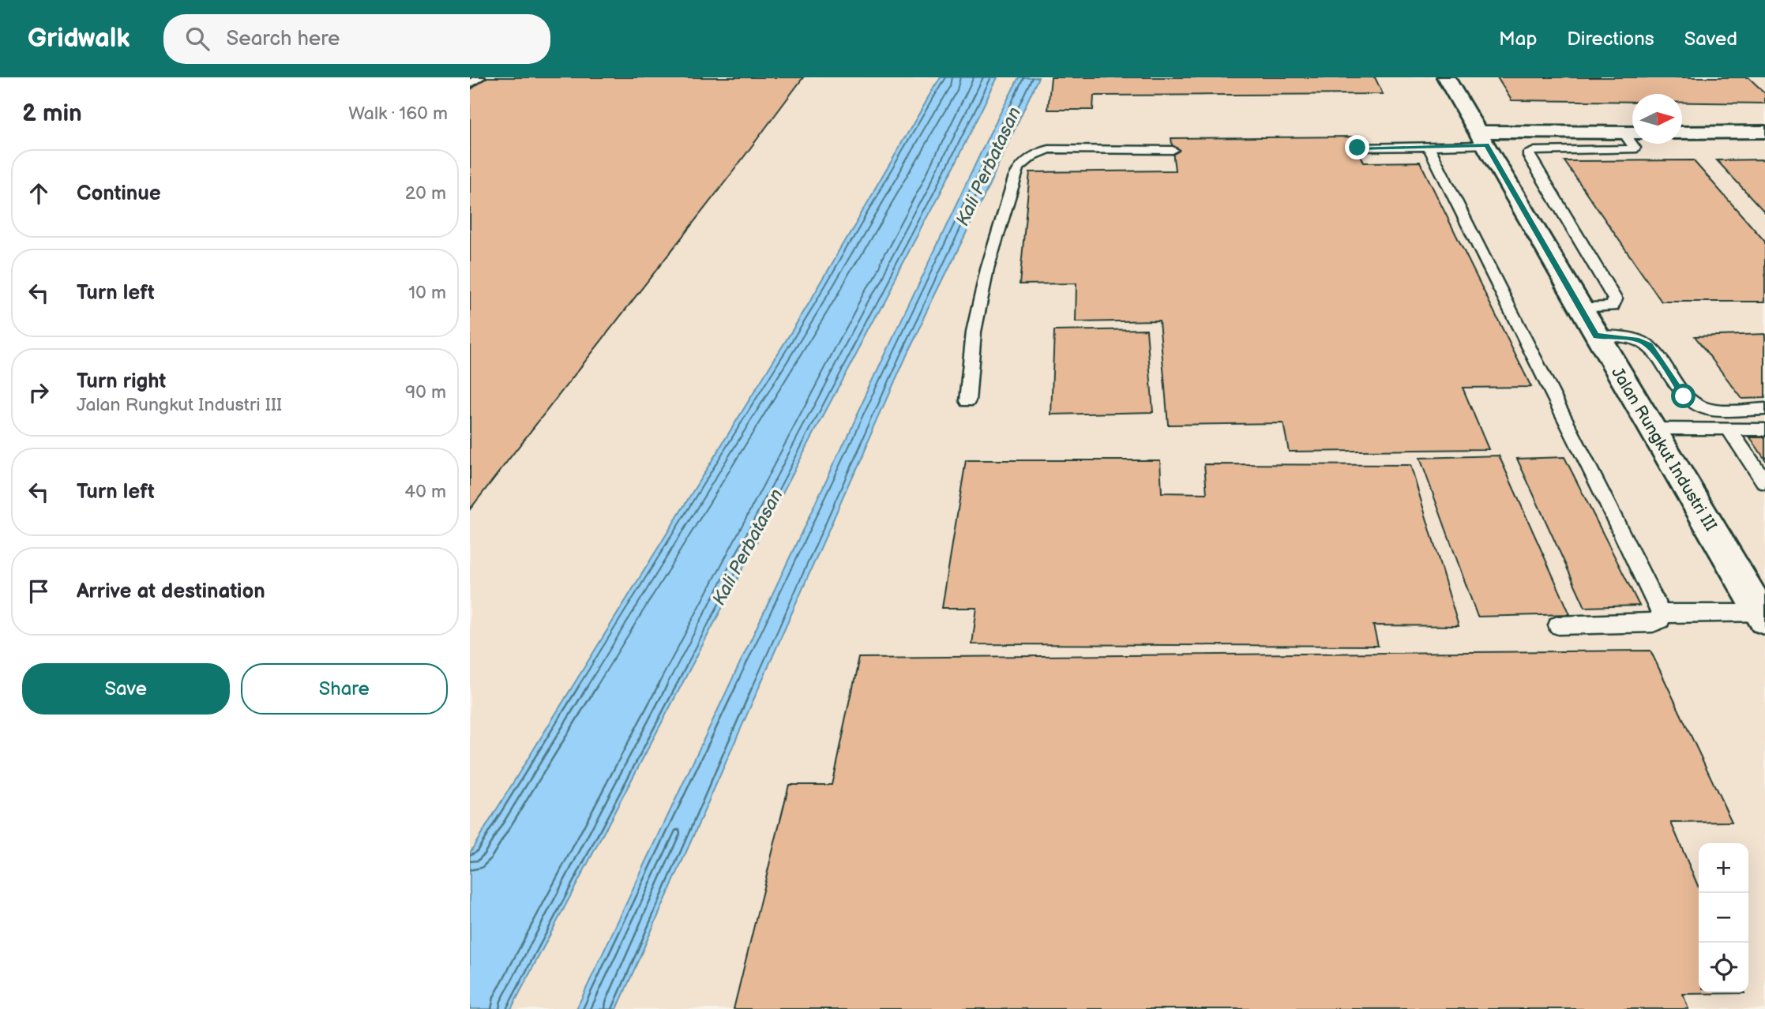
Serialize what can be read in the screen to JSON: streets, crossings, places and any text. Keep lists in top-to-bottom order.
{
  "streets": {
    "street": ["Jalan Rungkut Industri III"]
  },
  "water": ["Kali Perbatasan"],
  "north": "right",
  "page": {
    "header": "Gridwalk",
    "search": "Search here",
    "nav": ["Map", "Directions", "Saved"],
    "heading": ["2 min", "Walk · 160 m"],
    "list": [
      ["Continue", "20 m"],
      ["Turn left", "10 m"],
      ["Turn right", "Jalan Rungkut Industri III", "90 m"],
      ["Turn left", "40 m"],
      "Arrive at destination"
    ],
    "buttons": ["Save", "Share"],
    "map_buttons": ["+", "−"]
  }
}
